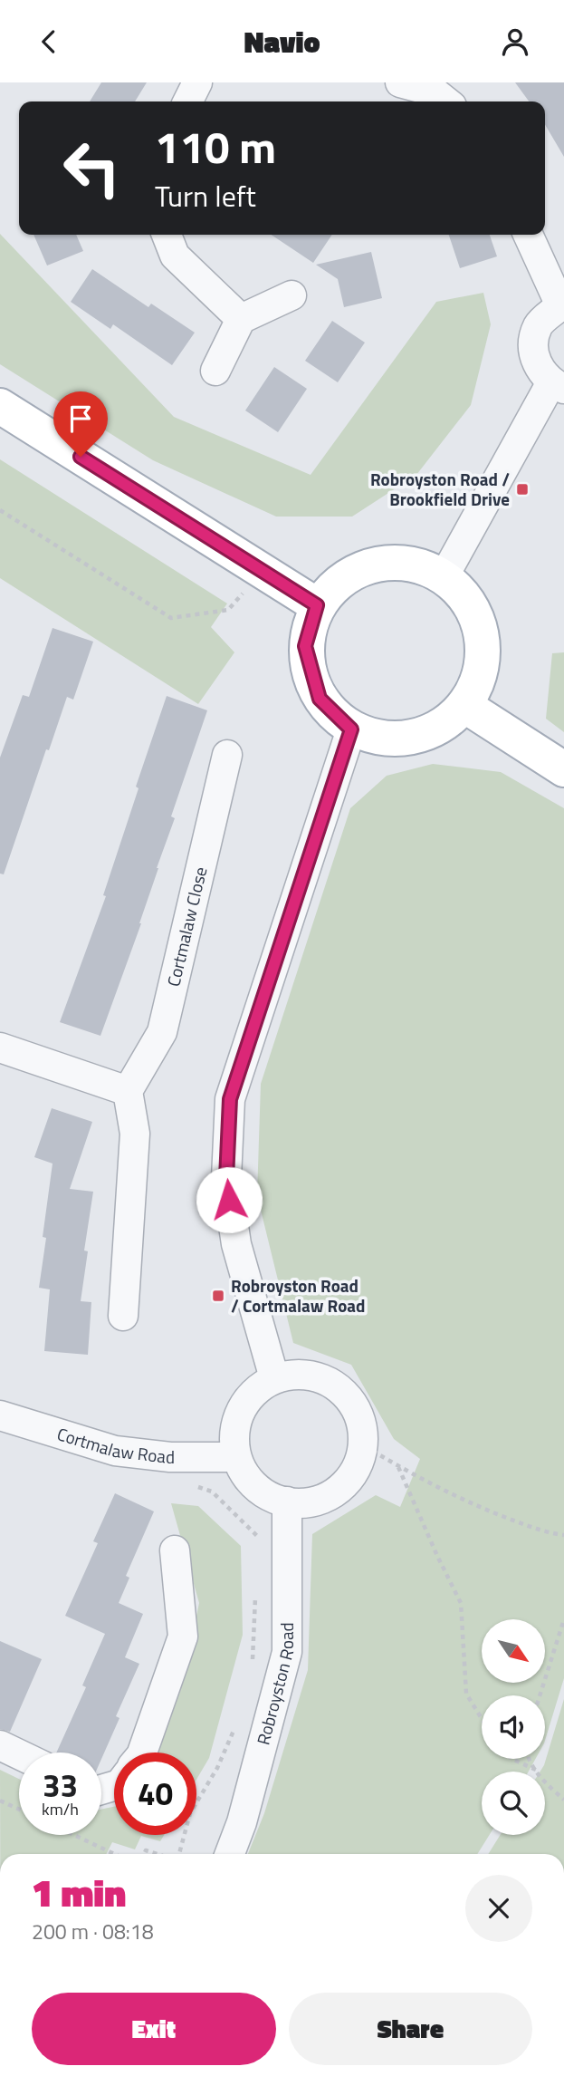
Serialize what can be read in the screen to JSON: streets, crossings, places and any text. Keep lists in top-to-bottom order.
{
  "streets": {
    "street": ["Cortmalaw Close", "Cortmalaw Road", "Robroyston Road"]
  },
  "crossings": [
    ["Cortmalaw Road", "Robroyston Road"]
  ],
  "places": {
    "transit": ["Robroyston Road / Brookfield Drive", "Robroyston Road / Cortmalaw Road"]
  },
  "north": "bottom right",
  "page": {
    "header": "Navio",
    "turn": ["110 m", "Turn left"],
    "speed": "33 km/h",
    "limit": "40",
    "heading": ["1 min", "200 m · 08:18"],
    "buttons": ["Exit", "Share"]
  }
}
